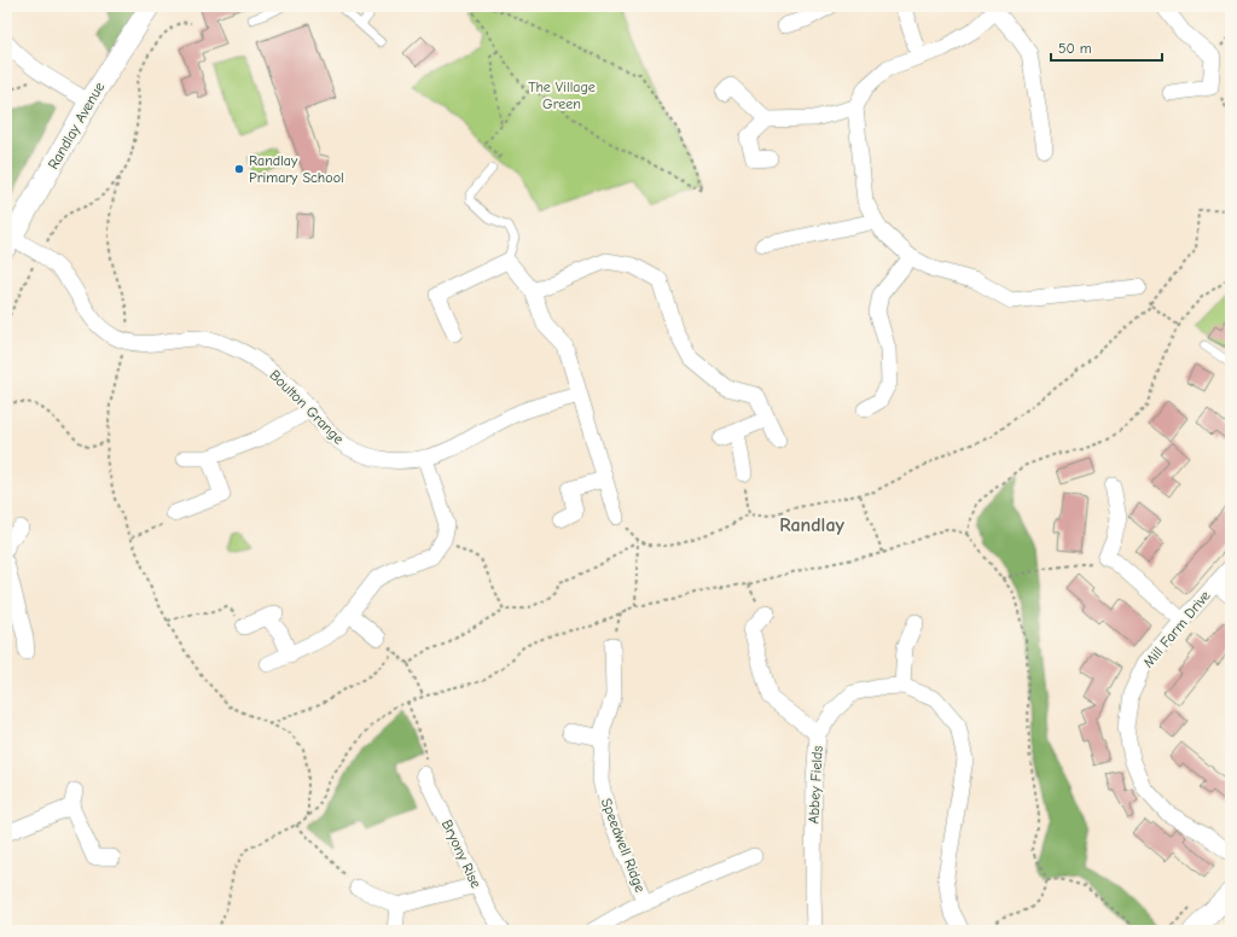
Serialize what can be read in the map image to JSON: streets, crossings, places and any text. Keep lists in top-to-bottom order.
{
  "streets": {
    "street": [
      "Randlay Avenue",
      "Boulton Grange",
      "Mill Farm Drive",
      "Abbey Fields",
      "Speedwell Ridge",
      "Bryony Rise"
    ]
  },
  "crossings": [
    ["Randlay Avenue", "Boulton Grange"]
  ],
  "districts": ["Randlay"],
  "parks": ["The Village Green"],
  "places": ["Randlay Primary School"],
  "scale_bar": "50 m"
}
